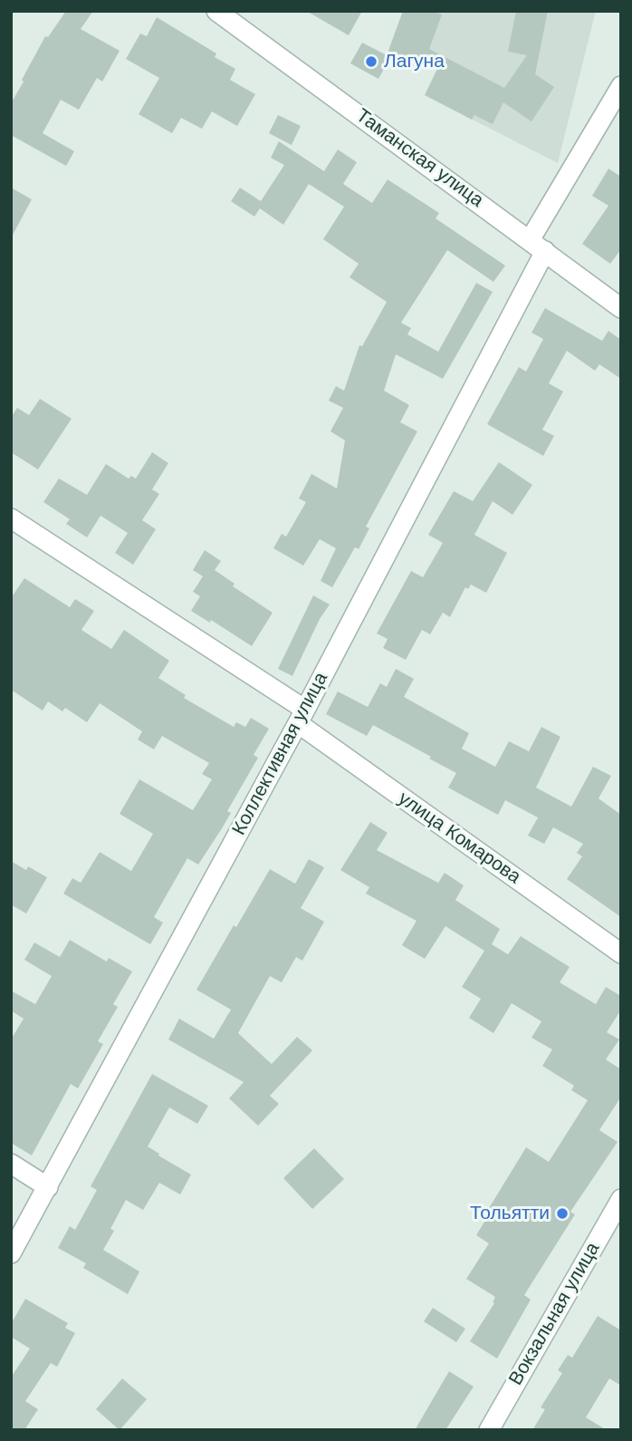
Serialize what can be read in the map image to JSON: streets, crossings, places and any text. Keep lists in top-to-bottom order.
{
  "streets": {
    "street": [
      "Таманская улица",
      "Коллективная улица",
      "улица Комарова",
      "Вокзальная улица"
    ]
  },
  "crossings": [
    ["Таманская улица", "Коллективная улица"],
    ["Коллективная улица", "улица Комарова"]
  ],
  "places": ["Лагуна", "Тольятти"]
}
